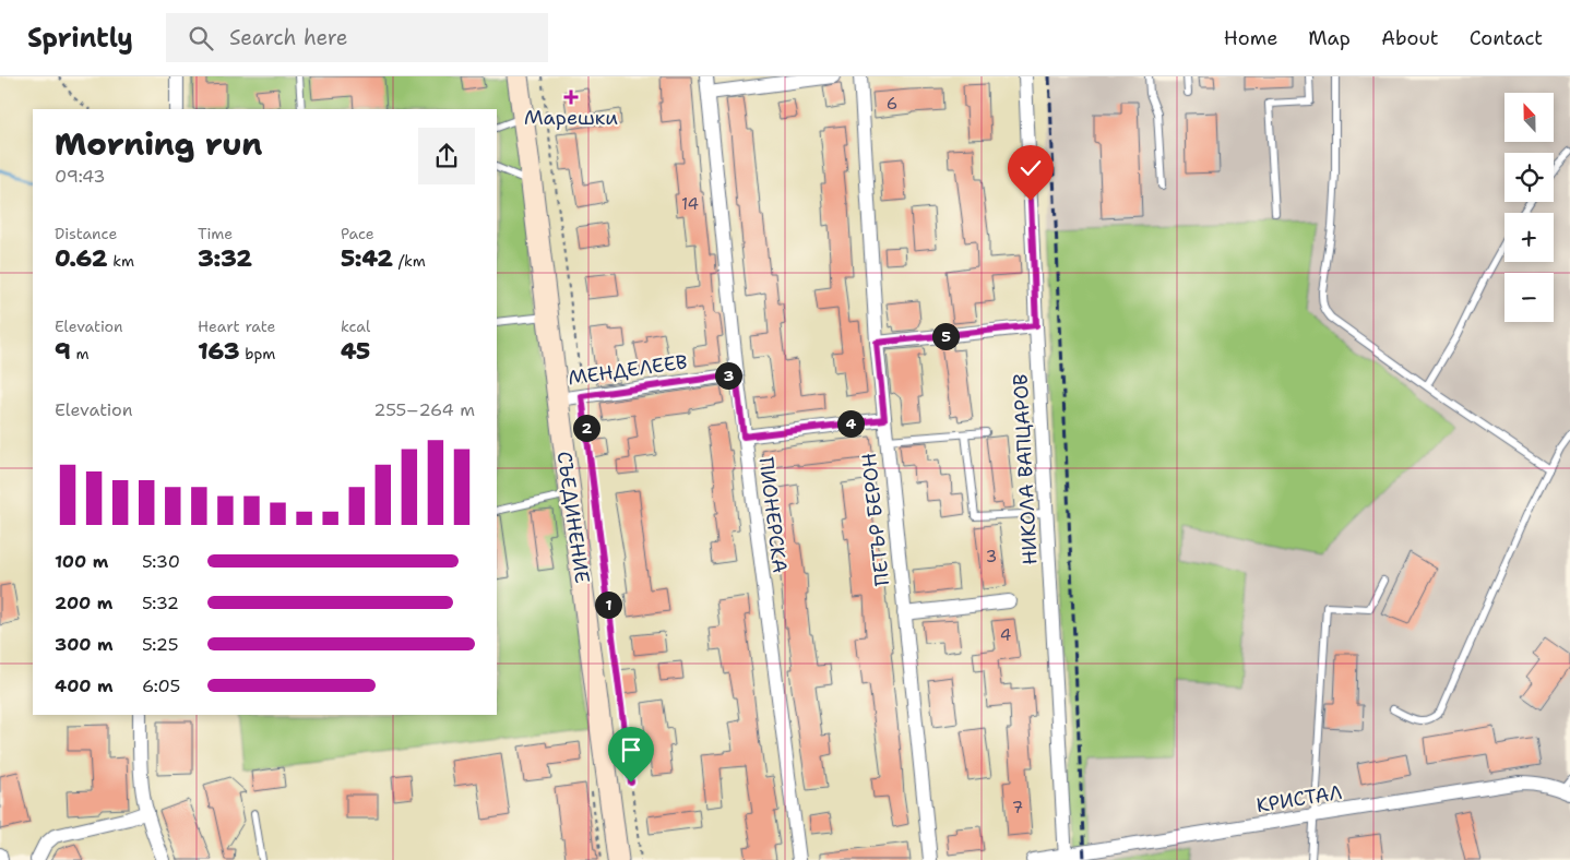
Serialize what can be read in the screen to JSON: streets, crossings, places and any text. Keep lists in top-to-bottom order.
{
  "streets": {
    "street": [
      "МЕНДЕЛЕЕВ",
      "НИКОЛА ВАПЦАРОВ",
      "ПИОНЕРСКА",
      "СЪЕДИНЕНИЕ",
      "ПЕТЪР БЕРОН",
      "КРИСТАЛ"
    ]
  },
  "crossings": [
    ["МЕНДЕЛЕЕВ", "ПИОНЕРСКА"],
    ["МЕНДЕЛЕЕВ", "СЪЕДИНЕНИЕ"],
    ["НИКОЛА ВАПЦАРОВ", "КРИСТАЛ"]
  ],
  "places": {
    "health": ["Марешки"]
  },
  "house_numbers": [
    "6",
    "14",
    "3",
    "4",
    "7"
  ],
  "north": "top",
  "page": {
    "header": "Sprintly",
    "search": "Search here",
    "nav": [
      "Home",
      "Map",
      "About",
      "Contact"
    ],
    "map_buttons": ["+", "−"],
    "heading": ["Morning run", "09:43"],
    "stats": [
      ["Distance", "0.62 km"],
      ["Time", "3:32"],
      ["Pace", "5:42 /km"],
      ["Elevation", "9 m"],
      ["Heart rate", "163 bpm"],
      ["kcal", "45"]
    ],
    "pins": [
      "5",
      "3",
      "4",
      "2",
      "1"
    ],
    "chart": ["Elevation", "255–264 m"],
    "list": [
      {
        "name": "100 m",
        "note": "5:30"
      },
      {
        "name": "200 m",
        "note": "5:32"
      },
      {
        "name": "300 m",
        "note": "5:25"
      },
      {
        "name": "400 m",
        "note": "6:05"
      }
    ]
  }
}
